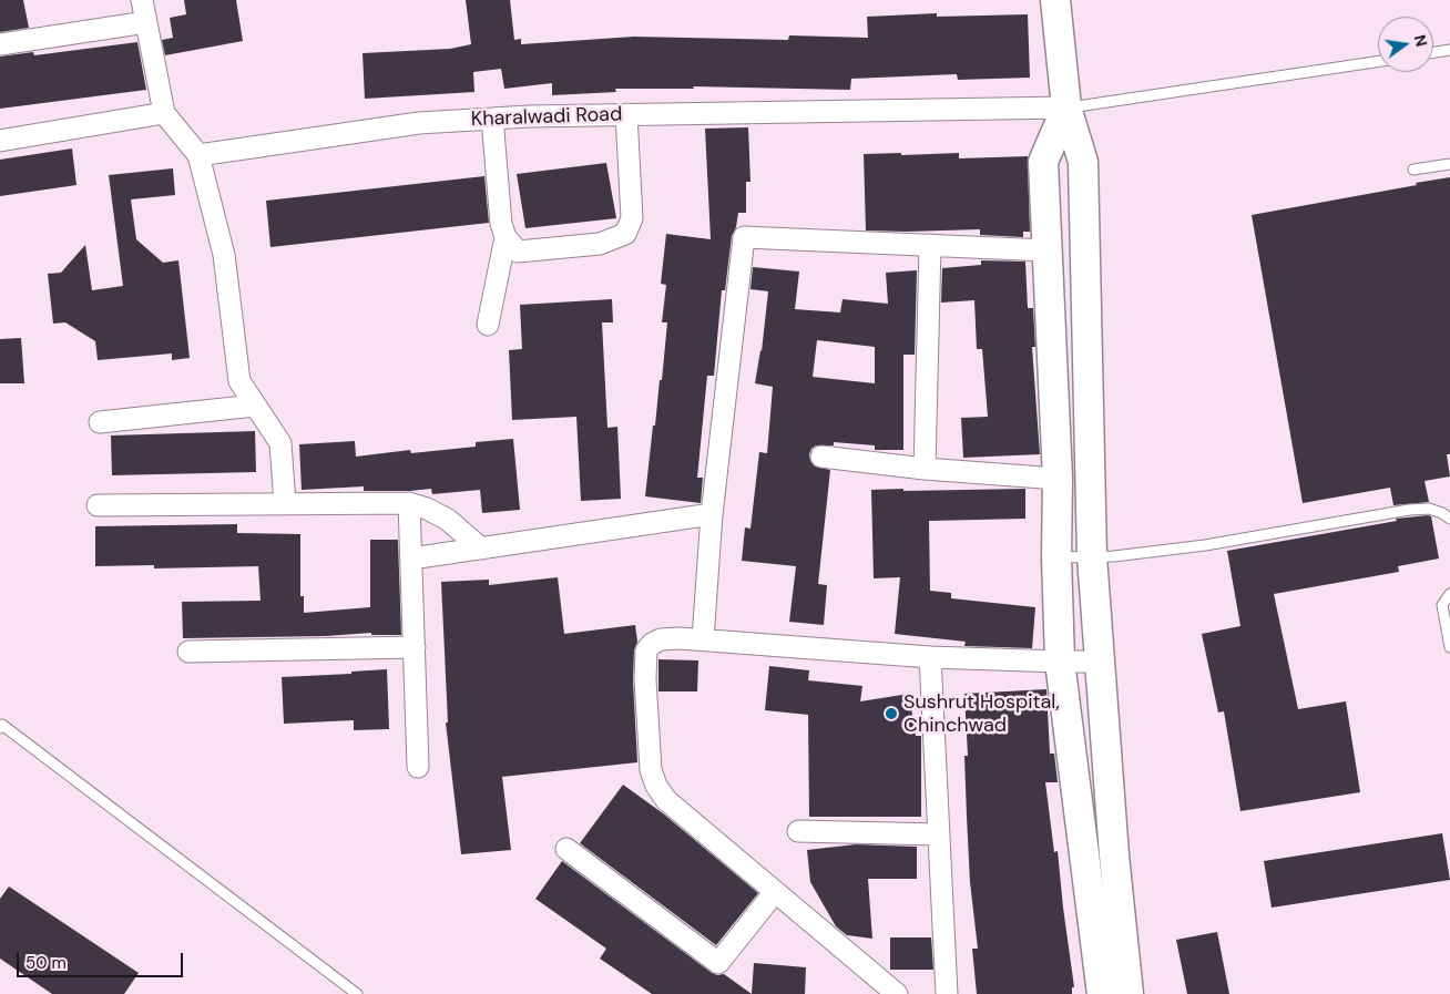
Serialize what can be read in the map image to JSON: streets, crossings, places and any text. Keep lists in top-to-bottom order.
{
  "streets": {
    "street": ["Kharalwadi Road"]
  },
  "places": ["Sushrut Hospital, Chinchwad"],
  "scale_bar": "50 m",
  "north": "right"
}
